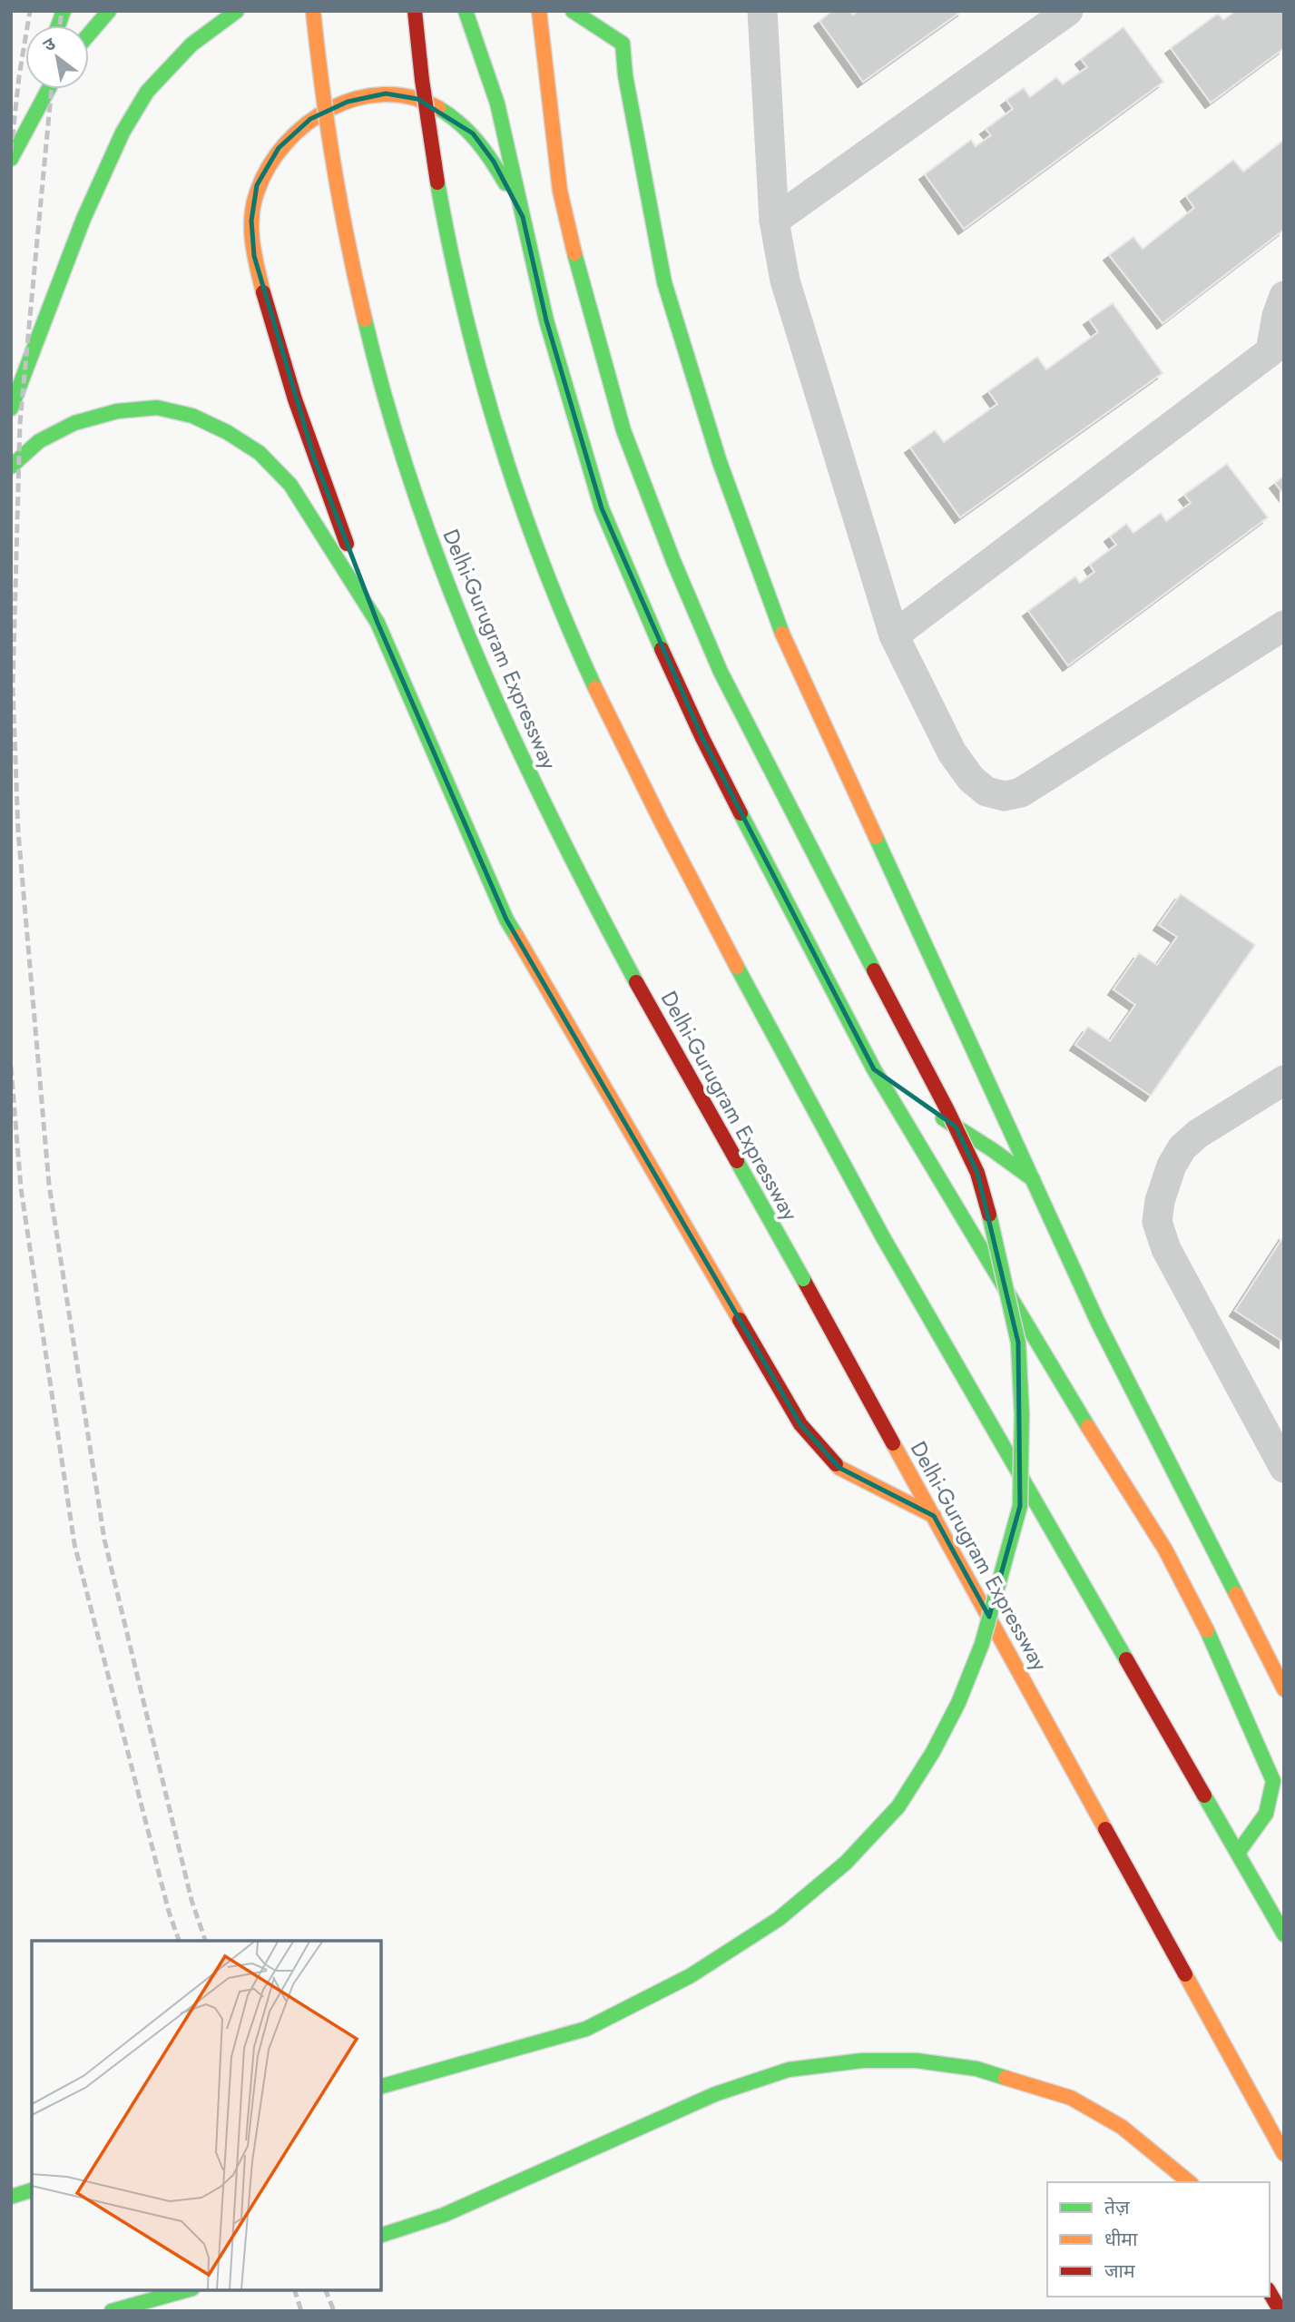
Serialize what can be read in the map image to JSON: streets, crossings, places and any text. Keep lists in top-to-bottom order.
{
  "streets": {
    "main road": ["Delhi-Gurugram Expressway"]
  },
  "legend": ["तेज़", "धीमा", "जाम"],
  "north": "top left"
}
